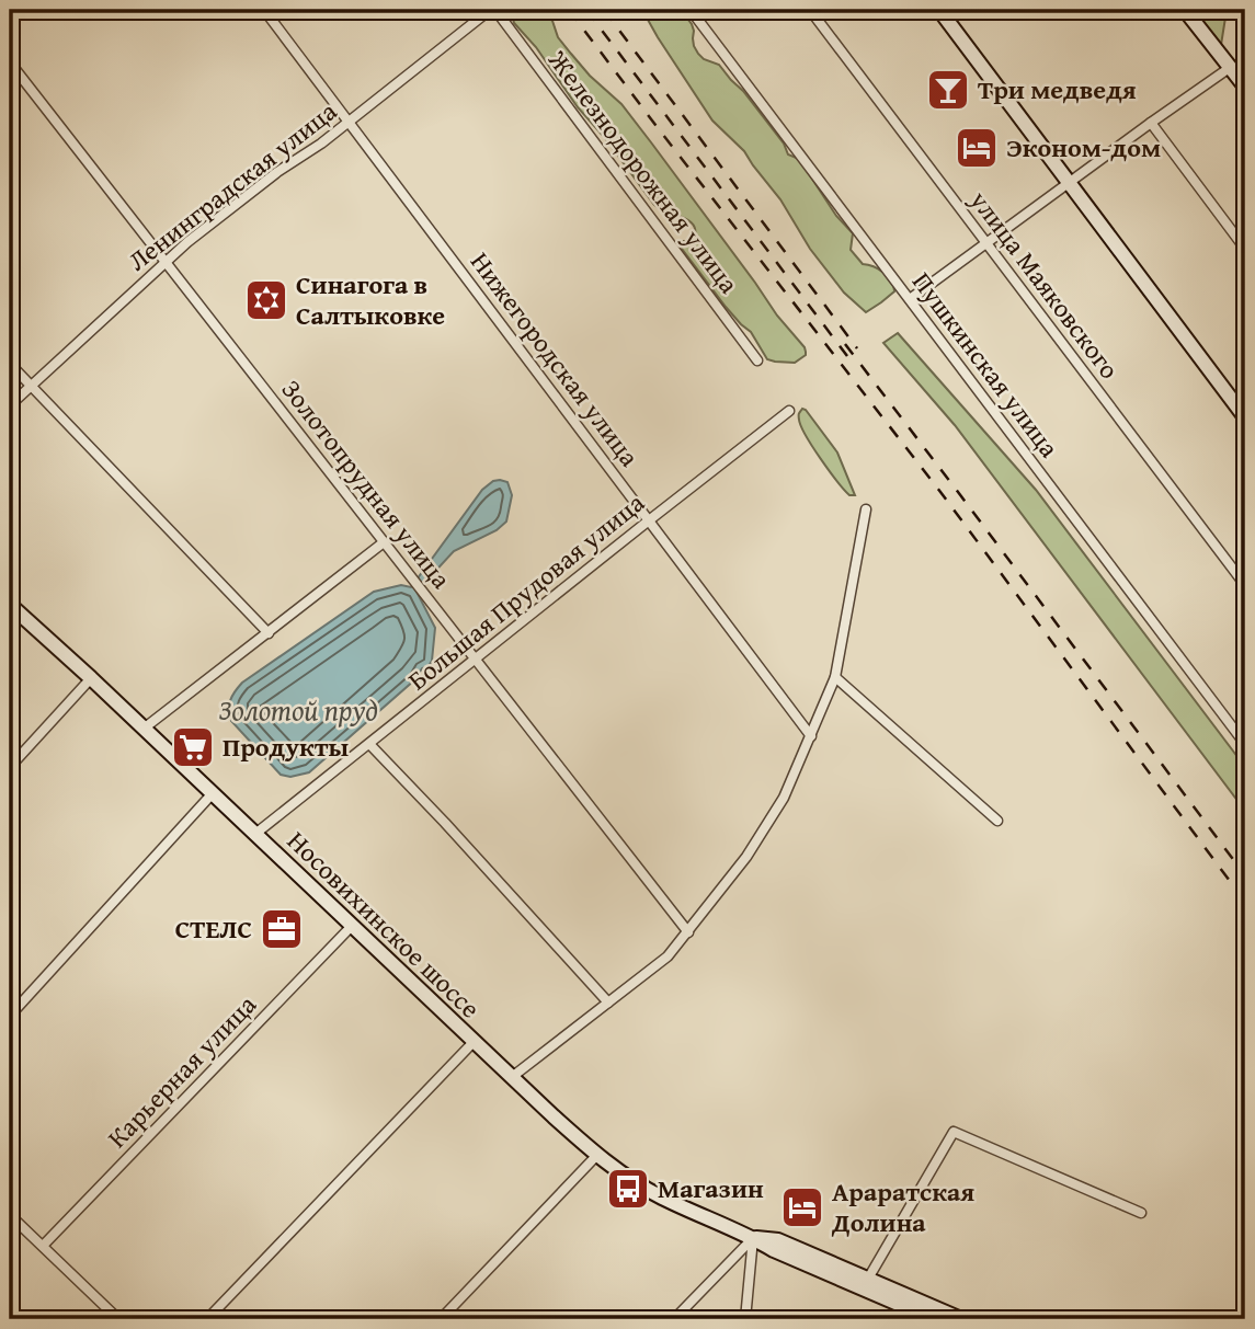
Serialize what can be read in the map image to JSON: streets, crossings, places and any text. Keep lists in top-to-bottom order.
{
  "streets": {
    "main road": ["Носовихинское шоссе"],
    "street": [
      "Железнодорожная улица",
      "Ленинградская улица",
      "улица Маяковского",
      "Нижегородская улица",
      "Пушкинская улица",
      "Золотопрудная улица",
      "Большая Прудовая улица",
      "Карьерная улица"
    ]
  },
  "crossings": [
    ["Ленинградская улица", "Нижегородская улица"],
    ["Ленинградская улица", "Золотопрудная улица"],
    ["Нижегородская улица", "Большая Прудовая улица"],
    ["Золотопрудная улица", "Большая Прудовая улица"],
    ["Большая Прудовая улица", "Носовихинское шоссе"],
    ["Носовихинское шоссе", "Карьерная улица"]
  ],
  "water": ["Золотой пруд"],
  "places": {
    "bar": ["Три медведя"],
    "hotel": ["Эконом-дом", "Араратская Долина"],
    "synagogue": ["Синагога в Салтыковке"],
    "supermarket": ["Продукты"],
    "office": ["СТЕЛС"],
    "bus stop": ["Магазин"]
  }
}
